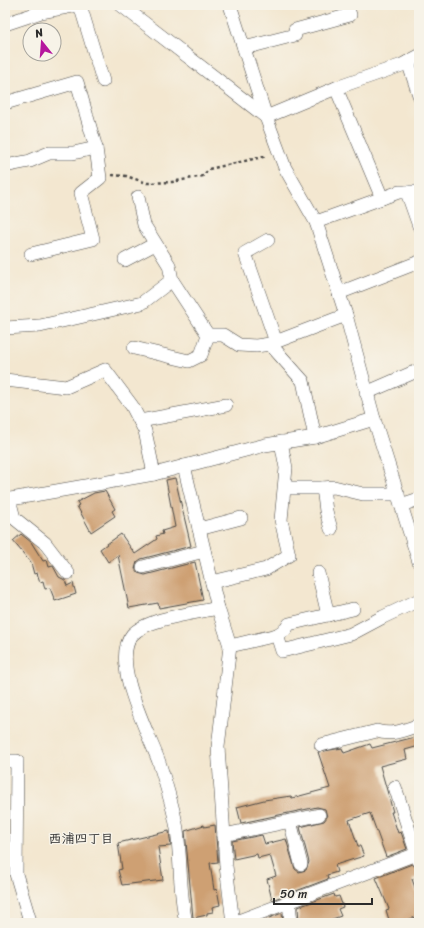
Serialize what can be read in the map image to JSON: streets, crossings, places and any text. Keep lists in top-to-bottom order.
{
  "districts": ["西浦四丁目"],
  "scale_bar": "50 m",
  "north": "top"
}
